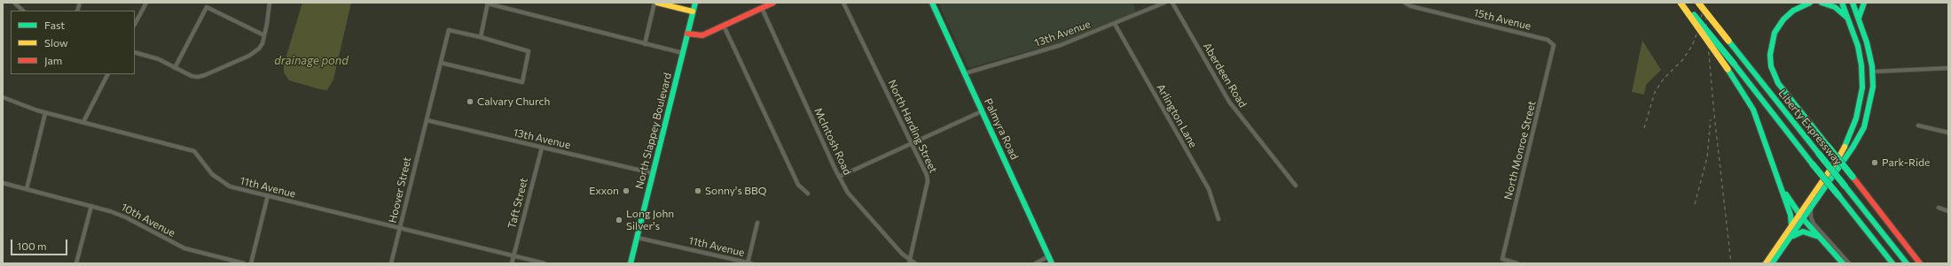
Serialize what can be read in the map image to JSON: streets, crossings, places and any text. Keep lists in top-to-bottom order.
{
  "streets": {
    "main road": ["Liberty Expressway", "Palmyra Road", "North Slappey Boulevard"],
    "street": [
      "15th Avenue",
      "13th Avenue",
      "Aberdeen Road",
      "Arlington Lane",
      "North Harding Street",
      "McIntosh Road",
      "North Monroe Street",
      "11th Avenue",
      "Hoover Street",
      "Taft Street",
      "10th Avenue"
    ]
  },
  "crossings": [
    ["15th Avenue", "North Monroe Street"],
    ["13th Avenue", "Arlington Lane"],
    ["13th Avenue", "Palmyra Road"],
    ["13th Avenue", "North Slappey Boulevard"],
    ["13th Avenue", "Hoover Street"],
    ["13th Avenue", "Taft Street"],
    ["North Harding Street", "McIntosh Road"],
    ["North Slappey Boulevard", "11th Avenue"],
    ["11th Avenue", "Hoover Street"],
    ["11th Avenue", "Taft Street"]
  ],
  "water": ["drainage pond"],
  "places": [
    "Calvary Church",
    "Park-Ride",
    "Exxon",
    "Sonny's BBQ",
    "Long John Silver's"
  ],
  "legend": ["Fast", "Slow", "Jam"],
  "scale_bar": "100 m"
}
